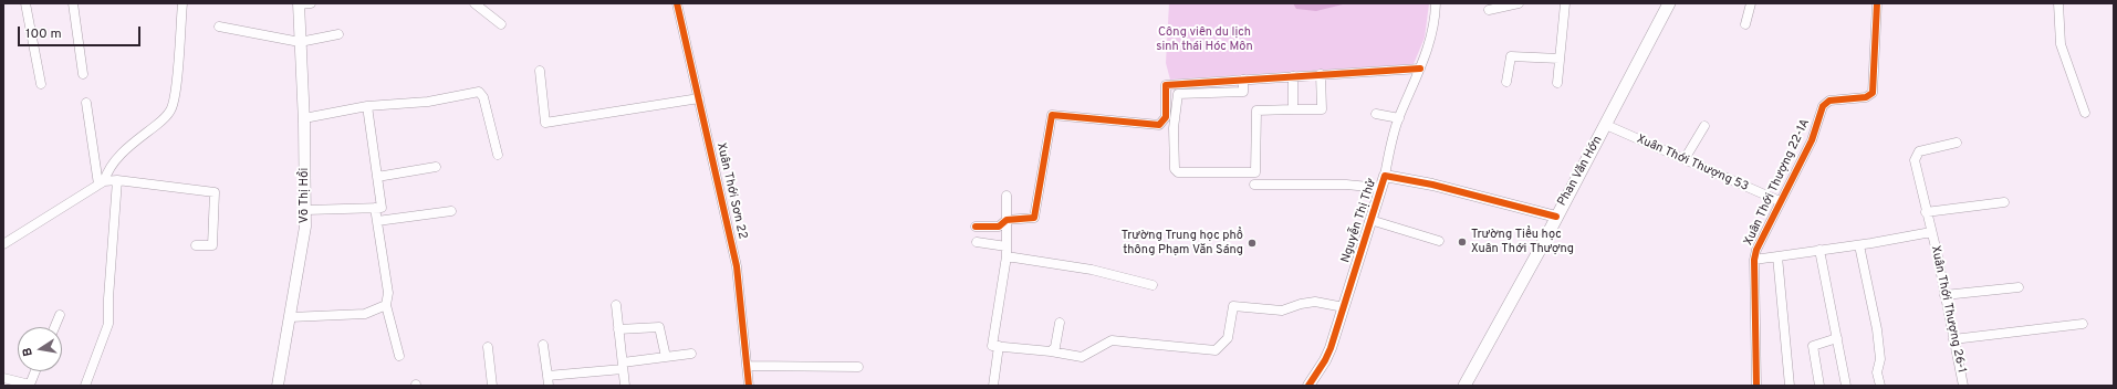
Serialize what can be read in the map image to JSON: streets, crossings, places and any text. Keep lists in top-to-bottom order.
{
  "streets": {
    "main road": ["Phan Văn Hớn"],
    "street": [
      "Xuân Thới Thượng 53",
      "Xuân Thới Thượng 22-1A",
      "Xuân Thới Sơn 22",
      "Võ Thị Hồi",
      "Nguyễn Thị Thử",
      "Xuân Thới Thượng 26-1"
    ]
  },
  "crossings": [
    ["Xuân Thới Thượng 53", "Phan Văn Hớn"],
    ["Xuân Thới Thượng 53", "Xuân Thới Thượng 22-1A"],
    ["Phan Văn Hớn", "Nguyễn Thị Thử"]
  ],
  "parks": ["Công viên du lịch sinh thái Hóc Môn"],
  "places": ["Trường Tiểu học Xuân Thới Thượng", "Trường Trung học phổ thông Phạm Văn Sáng"],
  "scale_bar": "100 m",
  "north": "left"
}
